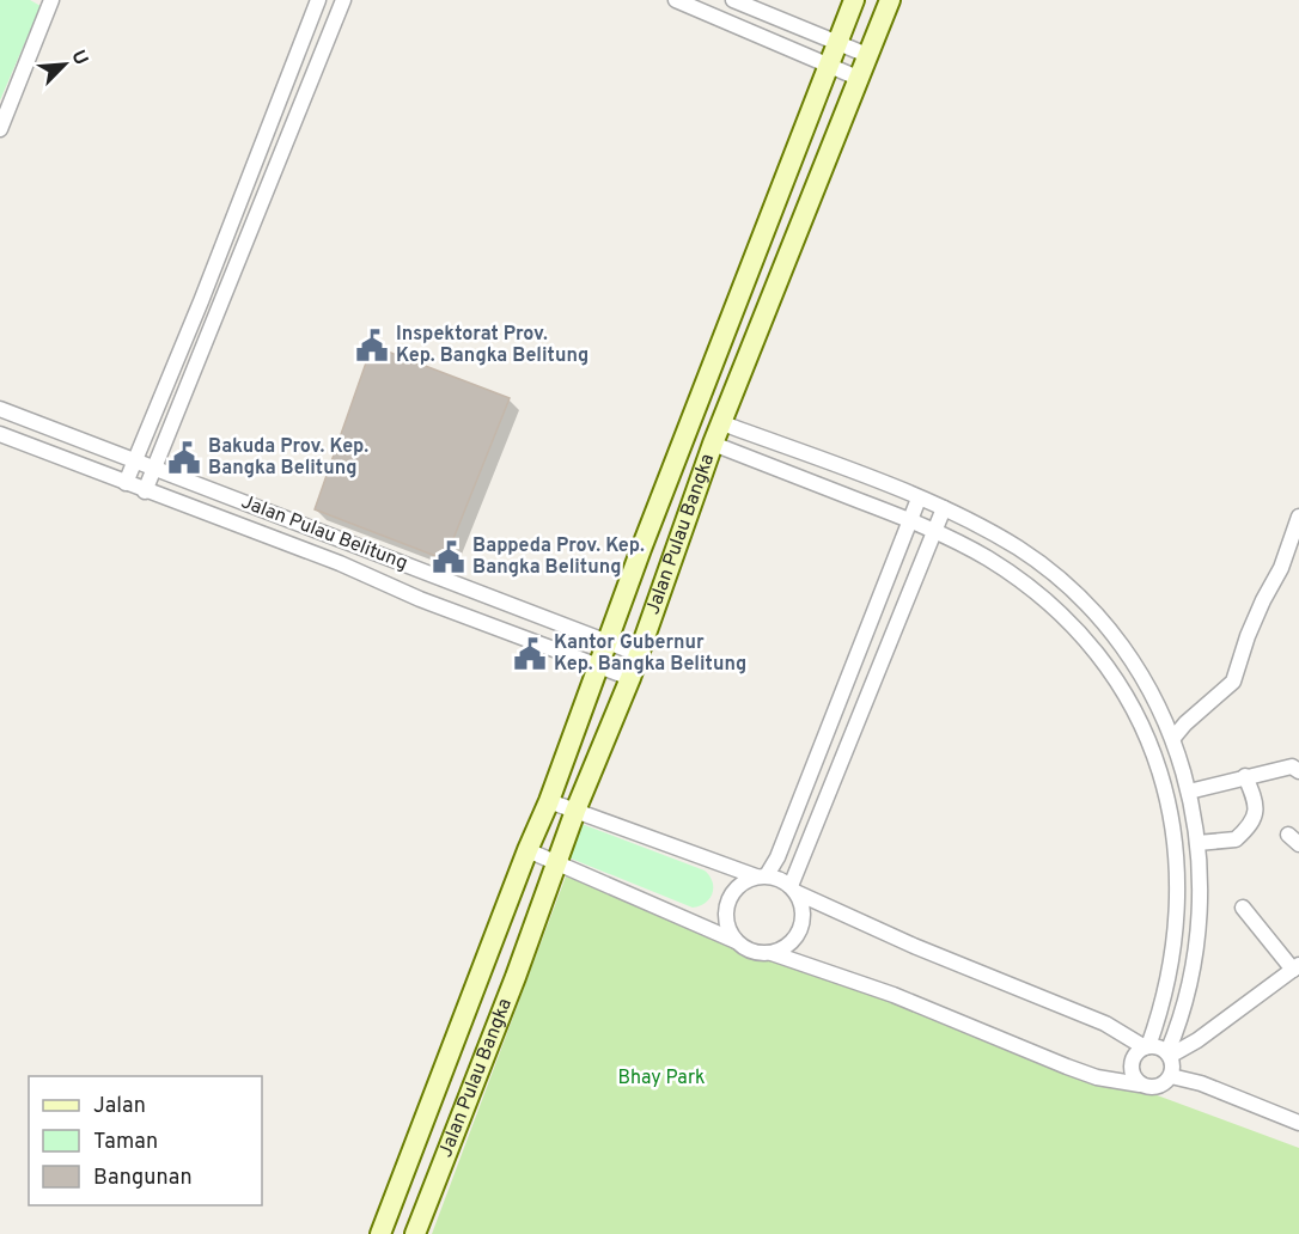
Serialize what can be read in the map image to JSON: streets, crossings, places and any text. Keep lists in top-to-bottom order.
{
  "streets": {
    "main road": ["Jalan Pulau Bangka"],
    "street": ["Jalan Pulau Belitung"]
  },
  "crossings": [
    ["Jalan Pulau Belitung", "Jalan Pulau Bangka"]
  ],
  "parks": ["Bhay Park"],
  "places": {
    "public building": [
      "Inspektorat Prov. Kep. Bangka Belitung",
      "Bakuda Prov. Kep. Bangka Belitung",
      "Bappeda Prov. Kep. Bangka Belitung",
      "Kantor Gubernur Kep. Bangka Belitung"
    ]
  },
  "legend": ["Jalan", "Taman", "Bangunan"],
  "north": "top right"
}
